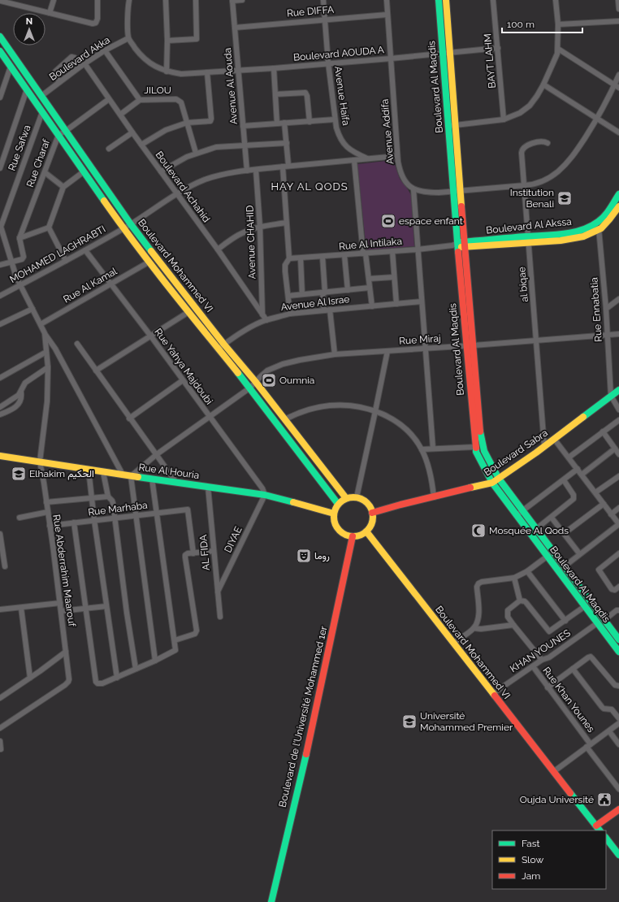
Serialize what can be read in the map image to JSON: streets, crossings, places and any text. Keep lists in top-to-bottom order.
{
  "streets": {
    "street": [
      "Rue DIFFA",
      "Boulevard AOUDA A",
      "Boulevard Akka",
      "BAYT LAHM",
      "Avenue Al Aouda",
      "Boulevard Al Maqdis",
      "JILOU",
      "Avenue Haifa",
      "Avenue Addifa",
      "Rue Safwa",
      "Rue Charaf",
      "Boulevard Achahid",
      "Boulevard Al Akssa",
      "Avenue CHAHID",
      "Rue Al Intilaka",
      "MOHAMED LAGHRABTI",
      "Boulevard Mohammed VI",
      "al biqae",
      "Rue Al Kamal",
      "Avenue Al Israe",
      "Rue Ennabatia",
      "Rue Miraj",
      "Rue Yahya Majdoubi",
      "Boulevard Sabra",
      "Rue Al Houria",
      "Rue Marhaba",
      "DIYAE",
      "AL FIDA",
      "Rue Abderrahim Maarouf",
      "KHAN YOUNES",
      "Rue Khan Younes",
      "Boulevard de l'Université Mohammed 1er"
    ]
  },
  "crossings": [
    ["Rue DIFFA", "Avenue Al Aouda"],
    ["Rue DIFFA", "Avenue Haifa"],
    ["Rue DIFFA", "Avenue Addifa"],
    ["Boulevard AOUDA A", "Boulevard Akka"],
    ["Boulevard AOUDA A", "BAYT LAHM"],
    ["Boulevard AOUDA A", "Avenue Al Aouda"],
    ["Boulevard AOUDA A", "Boulevard Al Maqdis"],
    ["Boulevard AOUDA A", "Avenue Haifa"],
    ["Boulevard AOUDA A", "Avenue Addifa"],
    ["Boulevard Akka", "JILOU"],
    ["Boulevard Akka", "Boulevard Achahid"],
    ["Boulevard Akka", "Boulevard Mohammed VI"],
    ["Boulevard Al Maqdis", "Rue Al Intilaka"],
    ["Boulevard Al Maqdis", "Rue Miraj"],
    ["Boulevard Al Maqdis", "Boulevard Sabra"],
    ["Boulevard Al Maqdis", "KHAN YOUNES"],
    ["Rue Safwa", "Boulevard Mohammed VI"],
    ["Rue Charaf", "Boulevard Achahid"],
    ["Rue Charaf", "Boulevard Mohammed VI"],
    ["Boulevard Achahid", "Avenue CHAHID"],
    ["Boulevard Achahid", "Avenue Al Israe"],
    ["Boulevard Al Akssa", "al biqae"],
    ["Boulevard Al Akssa", "Rue Ennabatia"],
    ["MOHAMED LAGHRABTI", "Boulevard Mohammed VI"],
    ["MOHAMED LAGHRABTI", "Rue Yahya Majdoubi"],
    ["Boulevard Mohammed VI", "Rue Al Kamal"],
    ["Boulevard Mohammed VI", "Avenue Al Israe"],
    ["Boulevard Mohammed VI", "Rue Miraj"],
    ["Boulevard Mohammed VI", "Boulevard Sabra"],
    ["Boulevard Mohammed VI", "Rue Al Houria"],
    ["Boulevard Mohammed VI", "KHAN YOUNES"],
    ["Boulevard Mohammed VI", "Boulevard de l'Université Mohammed 1er"],
    ["al biqae", "Rue Miraj"],
    ["al biqae", "Boulevard Sabra"],
    ["Rue Al Kamal", "Rue Yahya Majdoubi"],
    ["Rue Ennabatia", "Rue Miraj"],
    ["Rue Ennabatia", "Boulevard Sabra"],
    ["Rue Miraj", "Rue Yahya Majdoubi"],
    ["Rue Miraj", "Rue Al Houria"],
    ["Rue Yahya Majdoubi", "Rue Al Houria"],
    ["Rue Yahya Majdoubi", "DIYAE"],
    ["Boulevard Sabra", "Rue Al Houria"],
    ["Boulevard Sabra", "Boulevard de l'Université Mohammed 1er"],
    ["Rue Al Houria", "DIYAE"],
    ["Rue Al Houria", "AL FIDA"],
    ["Rue Al Houria", "Rue Abderrahim Maarouf"],
    ["Rue Al Houria", "Boulevard de l'Université Mohammed 1er"],
    ["Rue Marhaba", "Rue Abderrahim Maarouf"],
    ["DIYAE", "AL FIDA"],
    ["KHAN YOUNES", "Rue Khan Younes"]
  ],
  "districts": ["HAY AL QODS"],
  "places": {
    "school or university": ["Institution Benali", "Elhakim الحكيم", "Université Mohammed Premier"],
    "sports": ["espace enfant", "Oumnia"],
    "mosque": ["Mosquée Al Qods"],
    "theatre": ["روما"],
    "public building": ["Oujda Université"]
  },
  "legend": ["Fast", "Slow", "Jam"],
  "scale_bar": "100 m",
  "north": "top"
}
